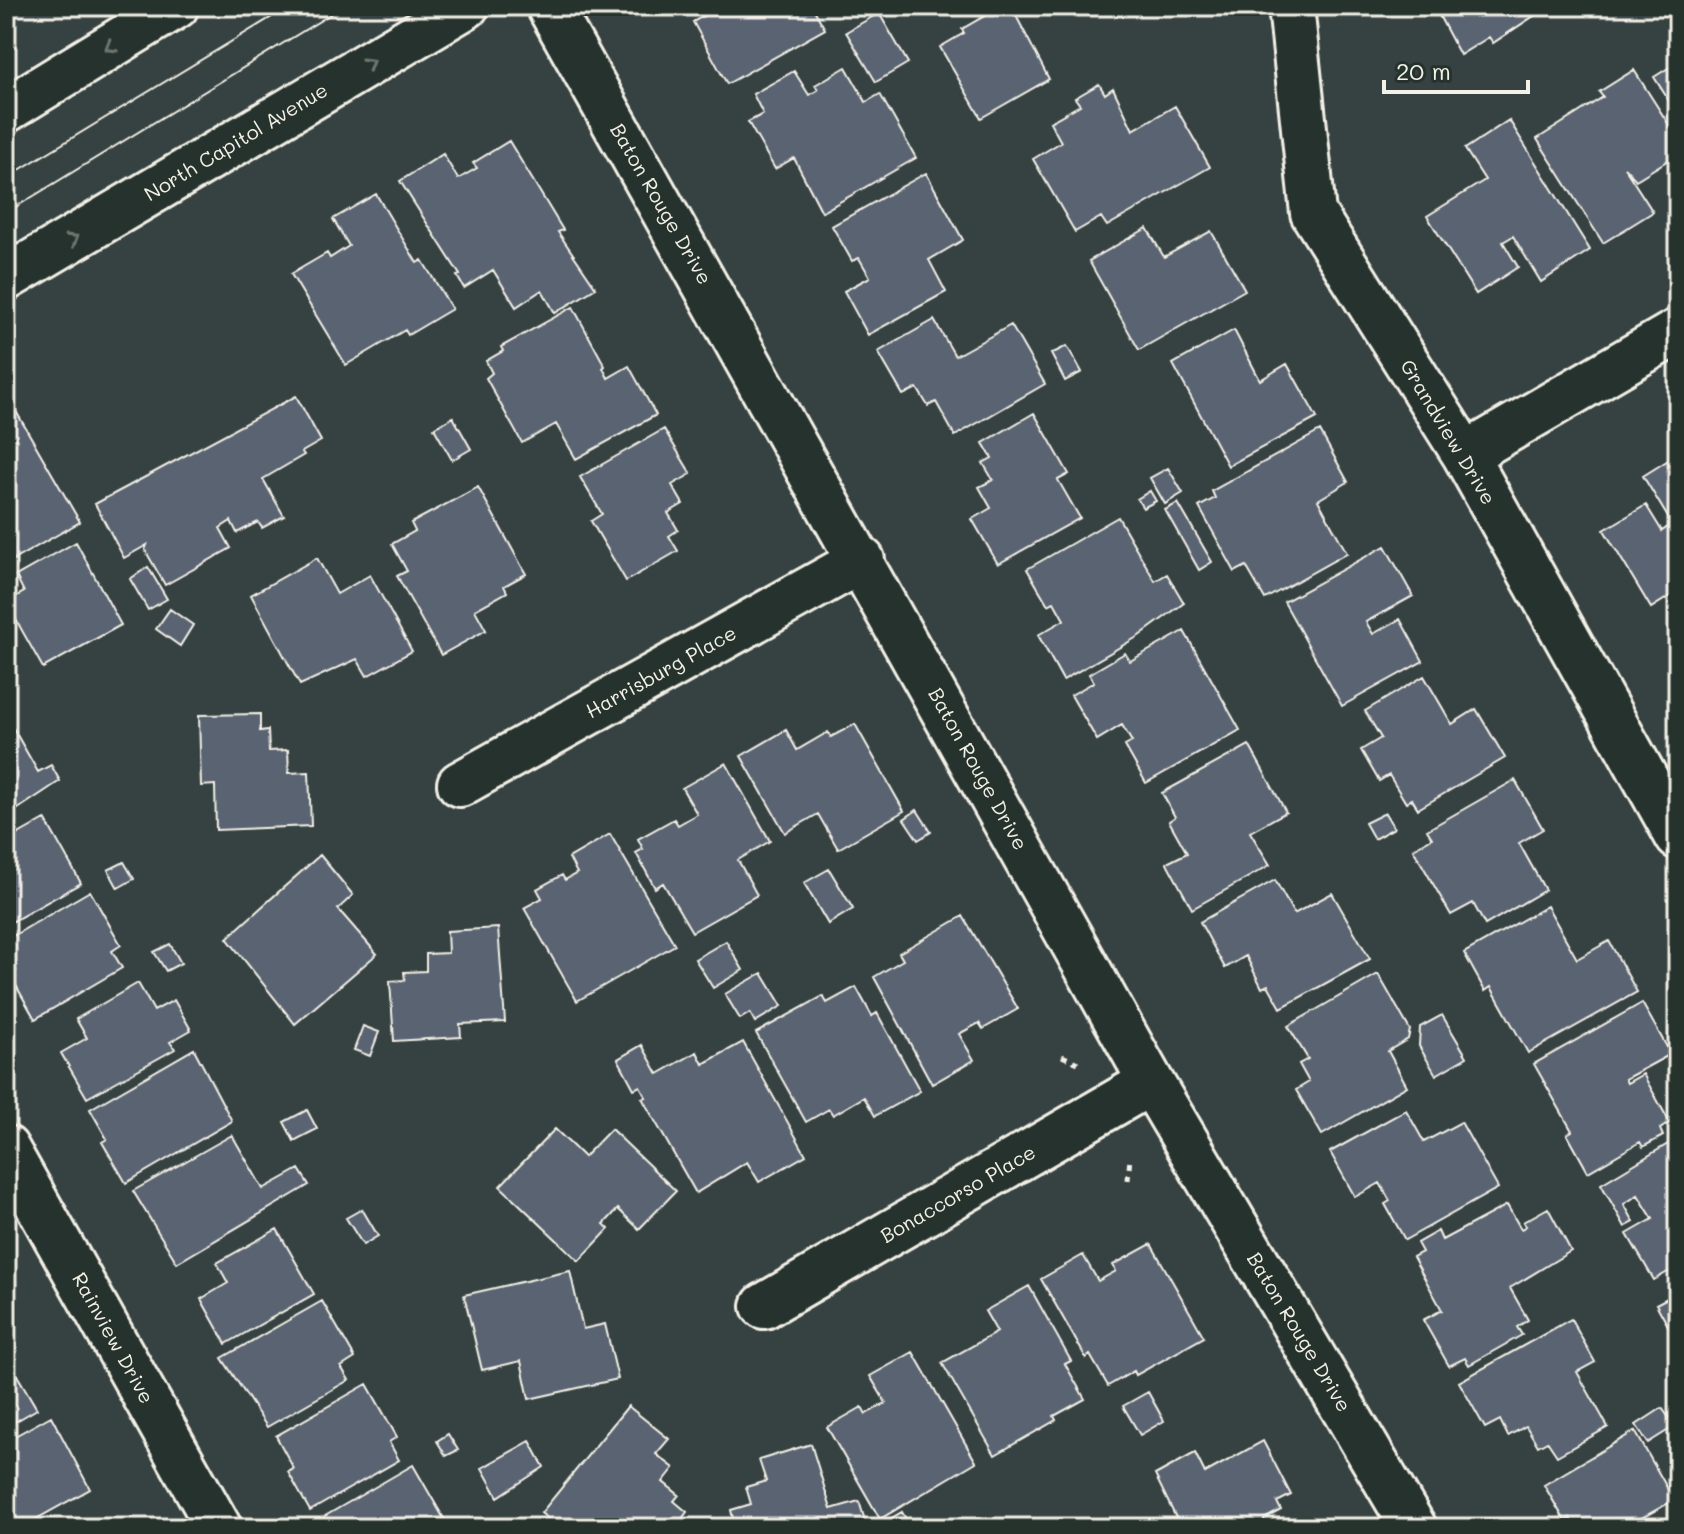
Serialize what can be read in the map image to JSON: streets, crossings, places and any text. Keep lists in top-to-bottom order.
{
  "streets": {
    "street": [
      "North Capitol Avenue",
      "Baton Rouge Drive",
      "Grandview Drive",
      "Harrisburg Place",
      "Bonaccorso Place",
      "Rainview Drive"
    ]
  },
  "crossings": [
    ["Baton Rouge Drive", "Harrisburg Place"],
    ["Baton Rouge Drive", "Bonaccorso Place"]
  ],
  "scale_bar": "20 m"
}
